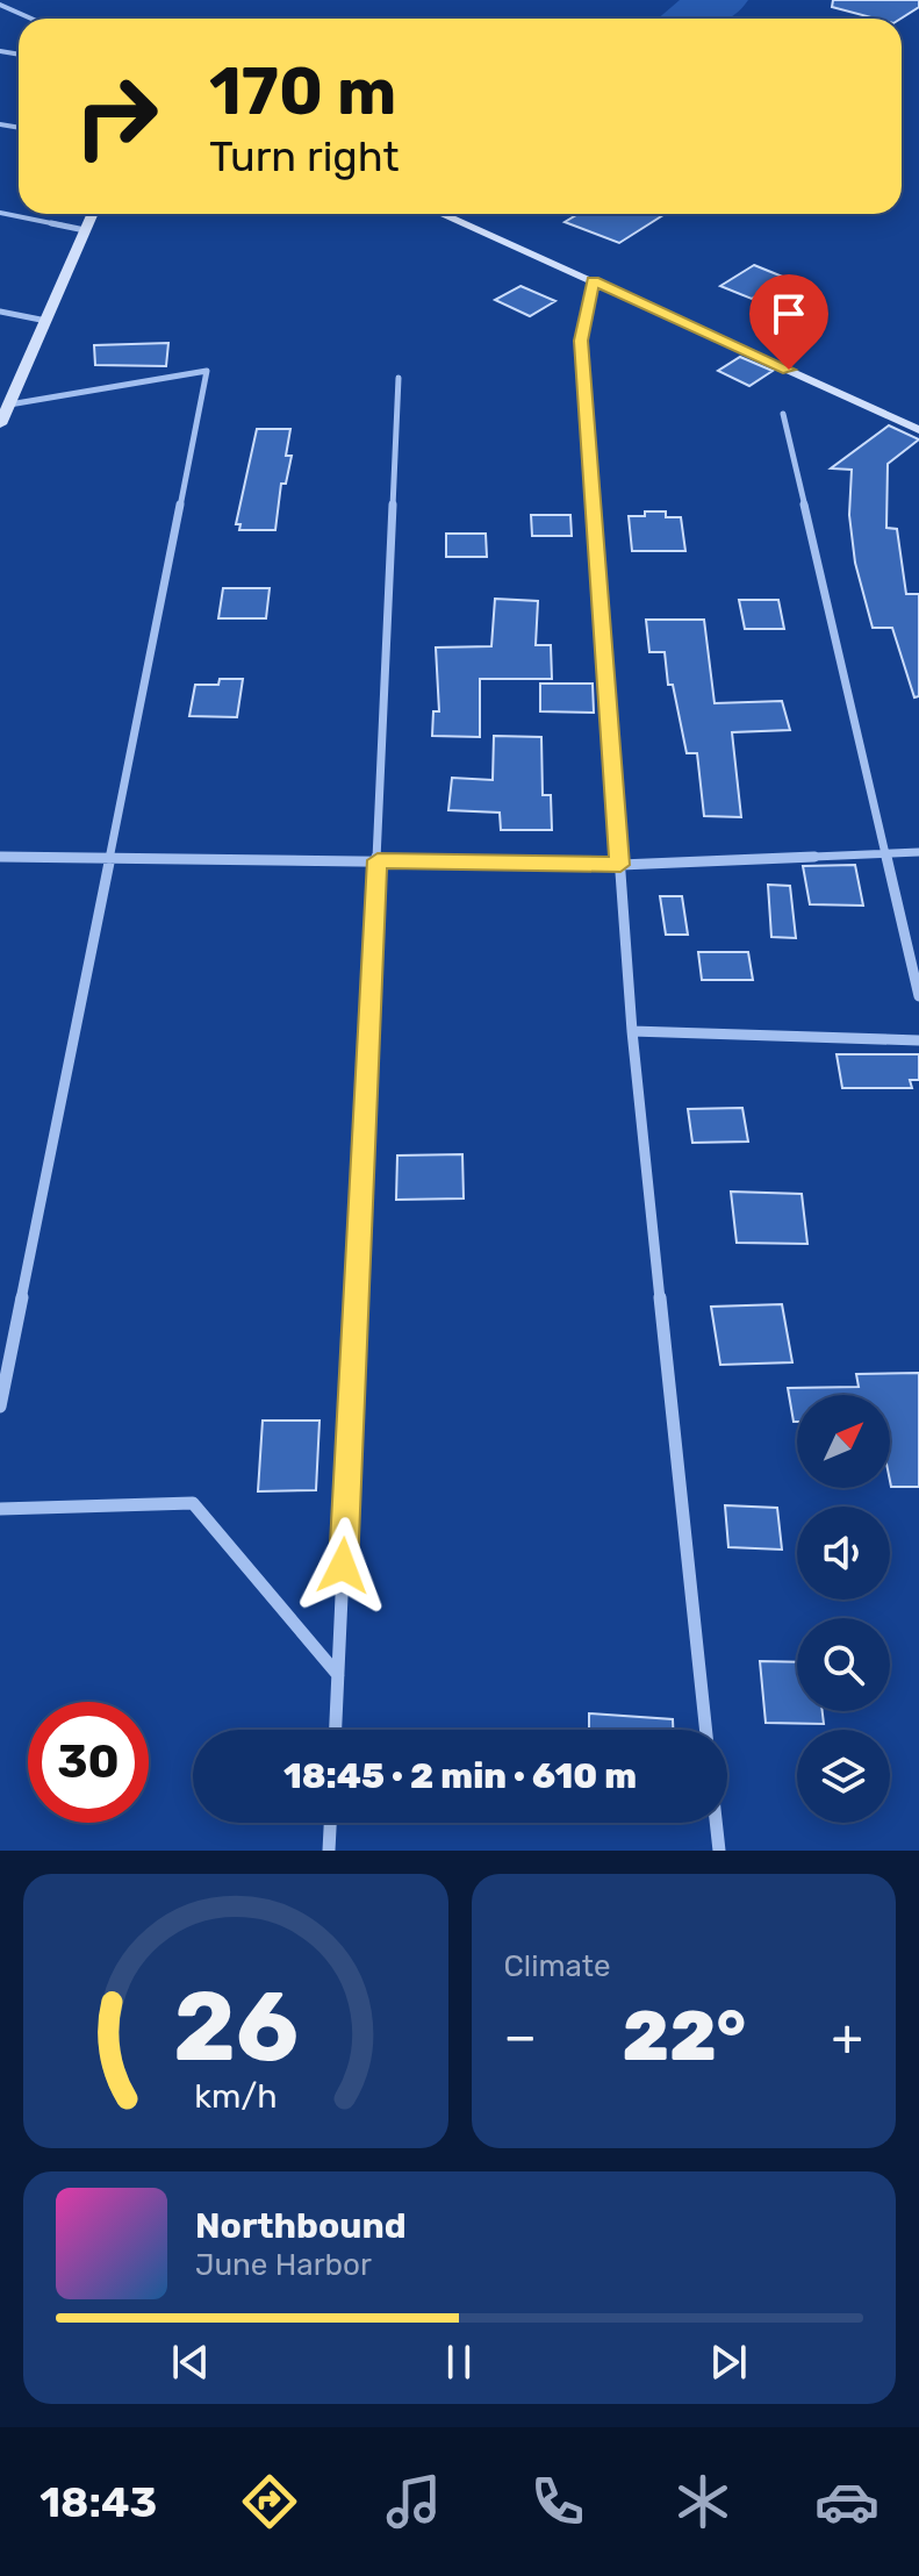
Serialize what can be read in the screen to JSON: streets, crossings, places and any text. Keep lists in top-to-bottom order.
{
  "north": "top right",
  "page": {
    "turn": ["170 m", "Turn right"],
    "limit": "30",
    "trip": "18:45 · 2 min · 610 m",
    "tile": "Climate",
    "heat": ["−", "22°", "+"],
    "song": ["Northbound", "June Harbor"],
    "tabs": "18:43",
    "gauge": ["26", "km/h"]
  }
}
